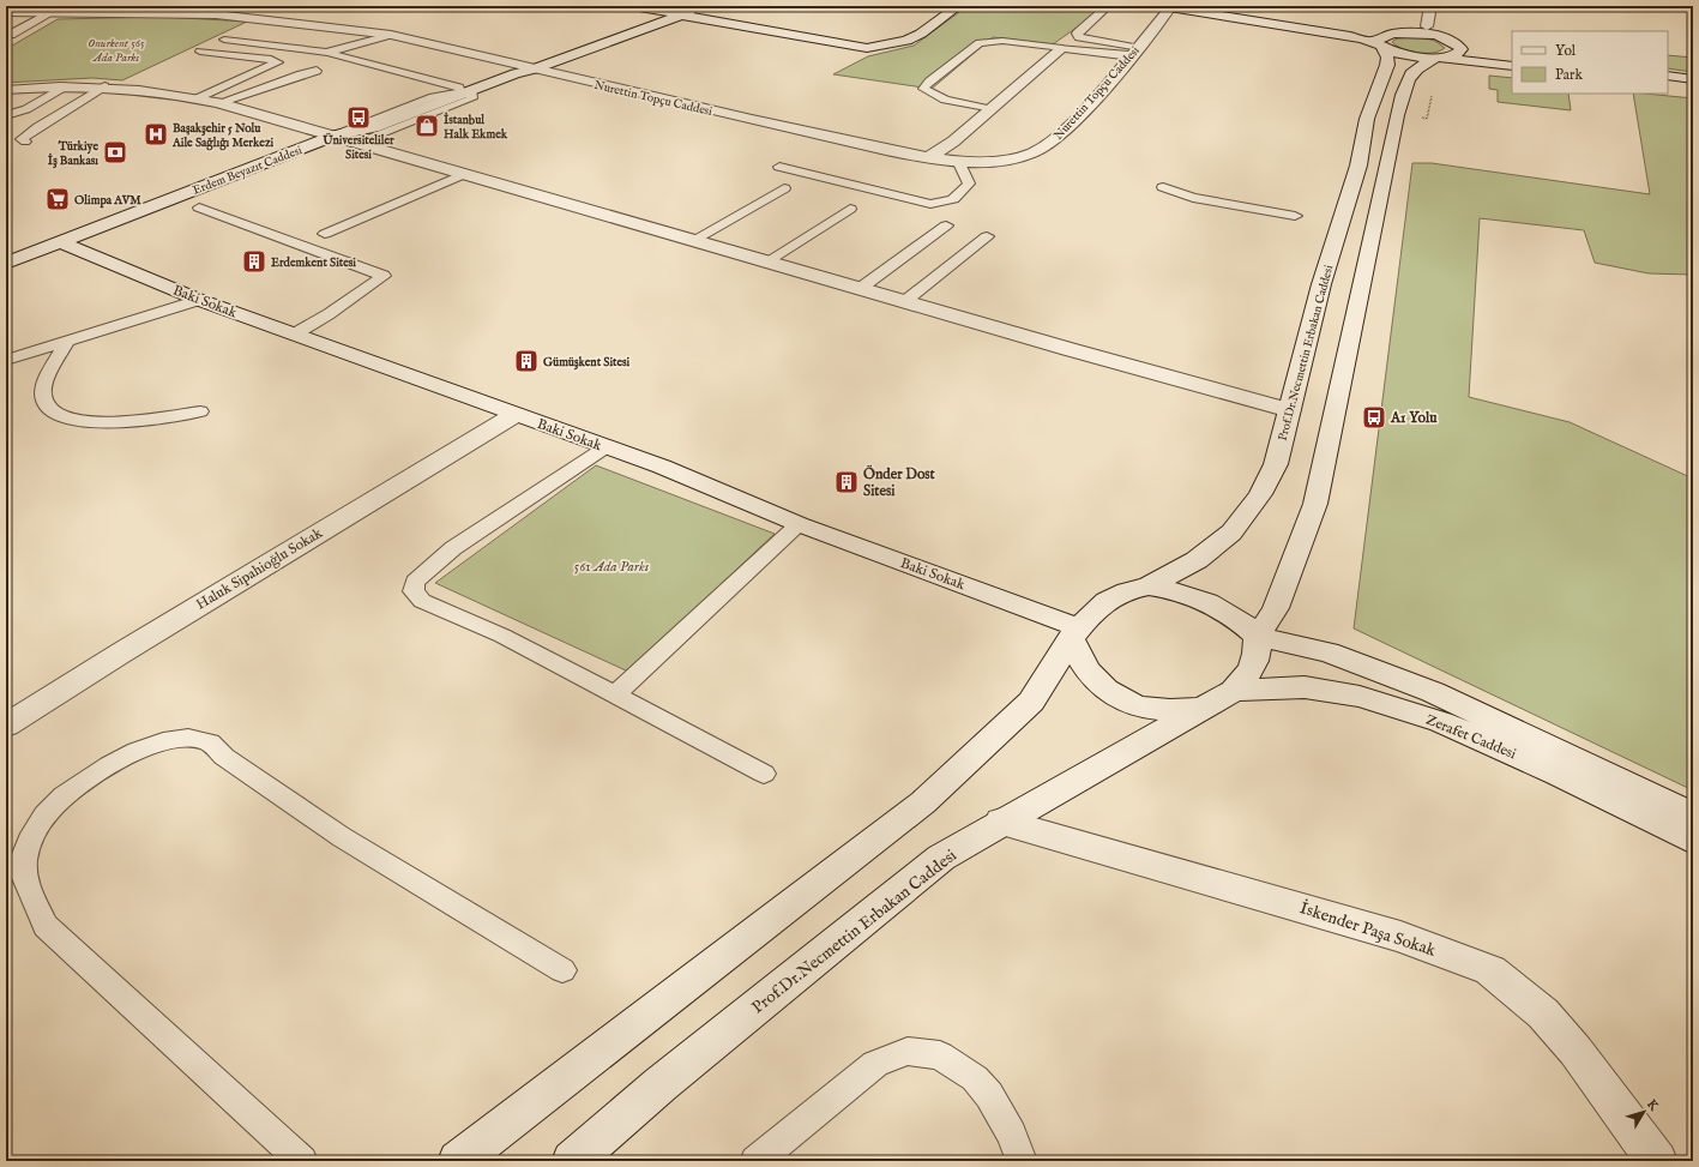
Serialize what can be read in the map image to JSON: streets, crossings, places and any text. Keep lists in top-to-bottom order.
{
  "streets": {
    "street": [
      "Nurettin Topçu Caddesi",
      "Erdem Beyazıt Caddesi",
      "Baki Sokak",
      "Prof.Dr.Necmettin Erbakan Caddesi",
      "Haluk Sipahioğlu Sokak",
      "Zerafet Caddesi",
      "İskender Paşa Sokak"
    ]
  },
  "crossings": [
    ["Nurettin Topçu Caddesi", "Erdem Beyazıt Caddesi"],
    ["Erdem Beyazıt Caddesi", "Baki Sokak"],
    ["Baki Sokak", "Prof.Dr.Necmettin Erbakan Caddesi"],
    ["Baki Sokak", "Haluk Sipahioğlu Sokak"],
    ["Baki Sokak", "Zerafet Caddesi"],
    ["Prof.Dr.Necmettin Erbakan Caddesi", "Zerafet Caddesi"],
    ["Prof.Dr.Necmettin Erbakan Caddesi", "İskender Paşa Sokak"]
  ],
  "parks": ["Onurkent 565 Ada Parkı", "561 Ada Parkı"],
  "places": {
    "bus stop": ["Üniversiteliler Sitesi", "A1 Yolu"],
    "shop": ["İstanbul Halk Ekmek"],
    "hospital": ["Başakşehir 5 Nolu Aile Sağlığı Merkezi"],
    "bank": ["Türkiye İş Bankası"],
    "supermarket": ["Olimpa AVM"],
    "building": ["Erdemkent Sitesi", "Gümüşkent Sitesi", "Önder Dost Sitesi"]
  },
  "legend": ["Yol", "Park"],
  "north": "top right"
}
